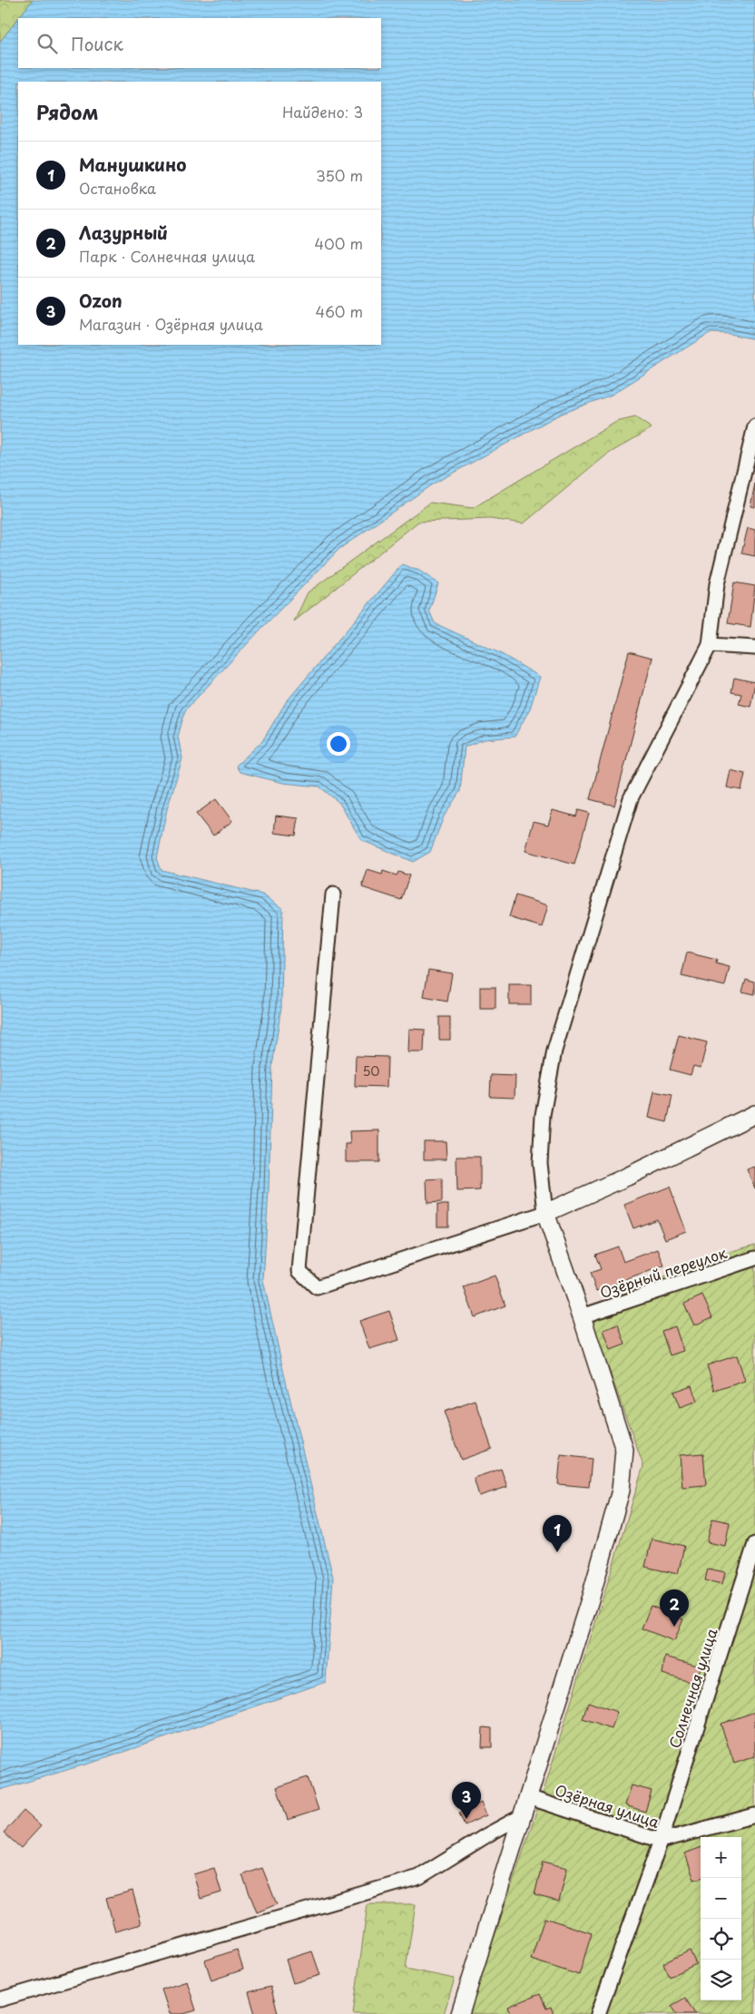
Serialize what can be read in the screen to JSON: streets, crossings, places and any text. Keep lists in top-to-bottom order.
{
  "streets": {
    "street": ["Озёрный переулок", "Солнечная улица", "Озёрная улица"]
  },
  "crossings": [
    ["Солнечная улица", "Озёрная улица"]
  ],
  "house_numbers": ["50"],
  "page": {
    "search": "Поиск",
    "heading": ["Рядом", "Найдено: 3"],
    "list": [
      {
        "mark": "1",
        "name": "Манушкино",
        "note": "Остановка",
        "value": "350 m"
      },
      {
        "mark": "2",
        "name": "Лазурный",
        "note": "Парк · Солнечная улица",
        "value": "400 m"
      },
      {
        "mark": "3",
        "name": "Ozon",
        "note": "Магазин · Озёрная улица",
        "value": "460 m"
      }
    ],
    "pins": ["1", "2", "3"],
    "map_buttons": ["+", "−"]
  }
}
